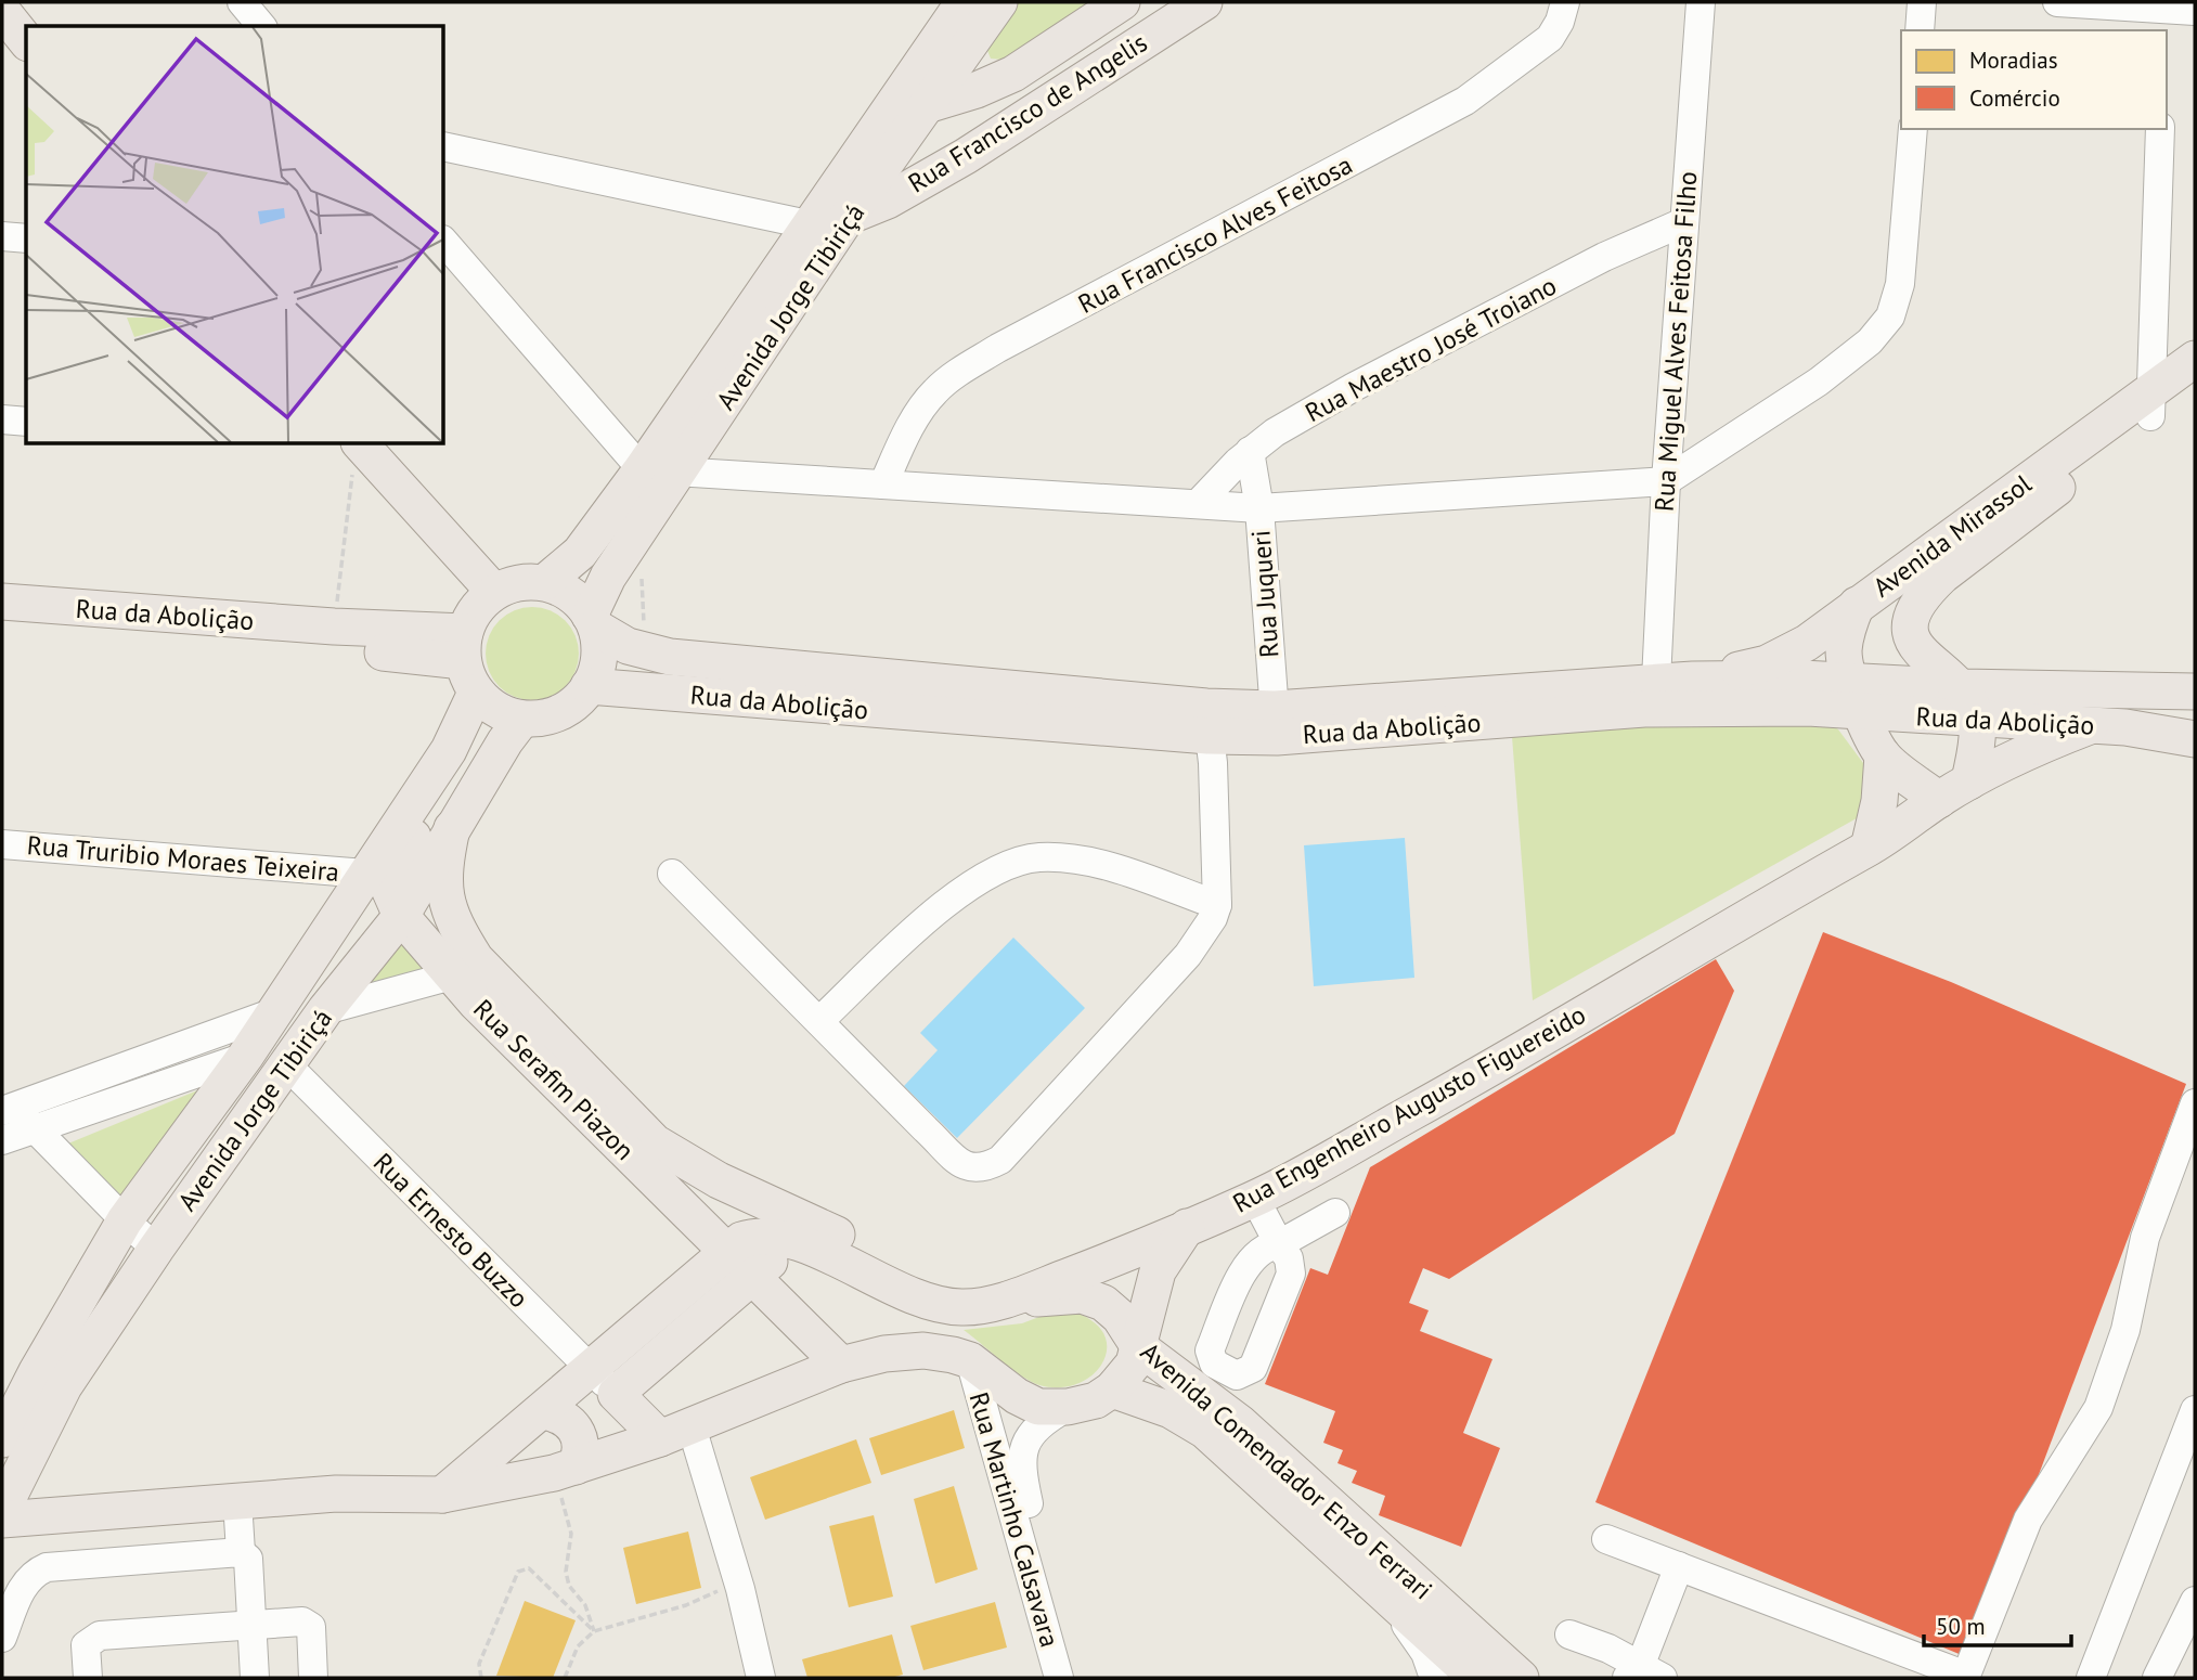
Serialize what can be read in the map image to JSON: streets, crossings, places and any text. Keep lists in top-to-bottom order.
{
  "streets": {
    "main road": [
      "Rua Francisco de Angelis",
      "Avenida Jorge Tibiriçá",
      "Avenida Mirassol",
      "Rua da Abolição",
      "Rua Serafim Piazon",
      "Rua Engenheiro Augusto Figuereido",
      "Avenida Comendador Enzo Ferrari"
    ],
    "street": [
      "Rua Francisco Alves Feitosa",
      "Rua Miguel Alves Feitosa Filho",
      "Rua Maestro José Troiano",
      "Rua Juqueri",
      "Rua Truribio Moraes Teixeira",
      "Rua Ernesto Buzzo",
      "Rua Martinho Calsavara"
    ]
  },
  "crossings": [
    ["Rua Francisco de Angelis", "Avenida Jorge Tibiriçá"],
    ["Avenida Jorge Tibiriçá", "Rua da Abolição"],
    ["Avenida Jorge Tibiriçá", "Rua Truribio Moraes Teixeira"],
    ["Avenida Jorge Tibiriçá", "Rua Serafim Piazon"],
    ["Avenida Jorge Tibiriçá", "Rua Ernesto Buzzo"],
    ["Avenida Jorge Tibiriçá", "Avenida Comendador Enzo Ferrari"],
    ["Rua Miguel Alves Feitosa Filho", "Rua Maestro José Troiano"],
    ["Rua Miguel Alves Feitosa Filho", "Rua da Abolição"],
    ["Rua Maestro José Troiano", "Rua Juqueri"],
    ["Avenida Mirassol", "Rua da Abolição"],
    ["Avenida Mirassol", "Rua Engenheiro Augusto Figuereido"],
    ["Rua Juqueri", "Rua da Abolição"],
    ["Rua da Abolição", "Rua Engenheiro Augusto Figuereido"],
    ["Rua Serafim Piazon", "Rua Engenheiro Augusto Figuereido"],
    ["Rua Engenheiro Augusto Figuereido", "Rua Ernesto Buzzo"],
    ["Rua Engenheiro Augusto Figuereido", "Avenida Comendador Enzo Ferrari"]
  ],
  "legend": ["Moradias", "Comércio"],
  "scale_bar": "50 m"
}
